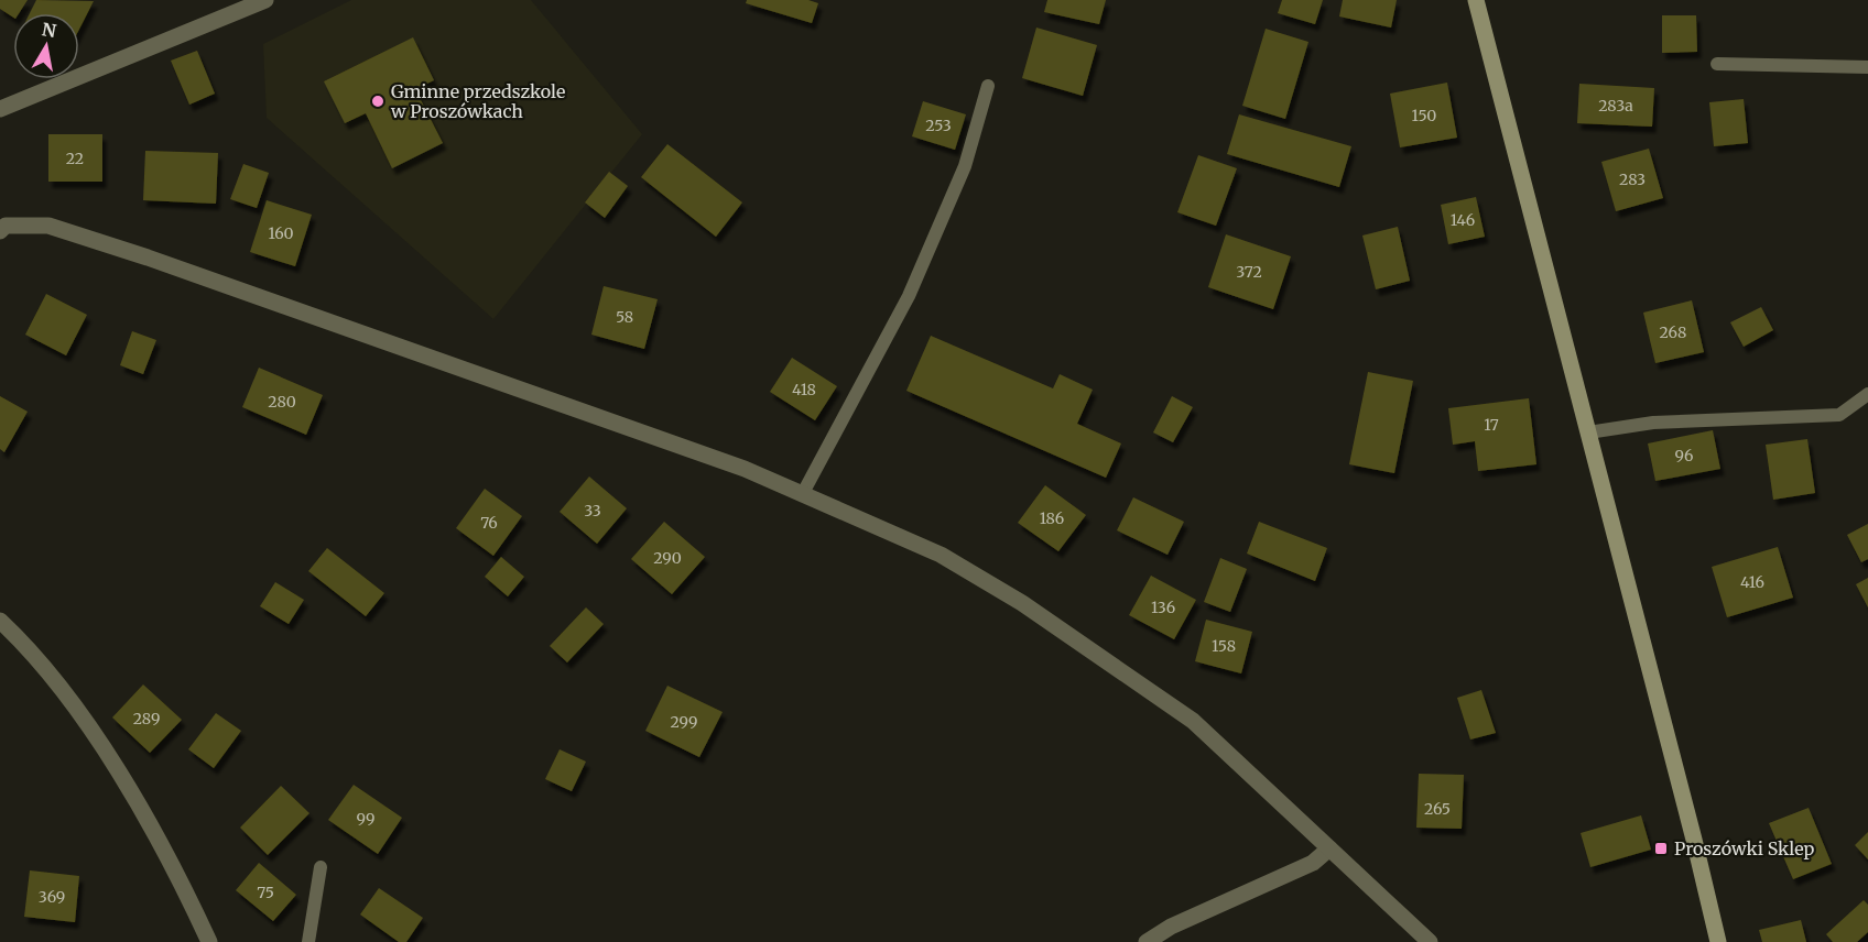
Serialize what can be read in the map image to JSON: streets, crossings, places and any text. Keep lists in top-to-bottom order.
{
  "places": {
    "other": ["Gminne przedszkole w Proszówkach"],
    "transit": ["Proszówki Sklep"]
  },
  "house_numbers": [
    "283a",
    "150",
    "253",
    "22",
    "283",
    "146",
    "160",
    "372",
    "58",
    "268",
    "418",
    "280",
    "17",
    "96",
    "33",
    "186",
    "76",
    "290",
    "416",
    "136",
    "158",
    "289",
    "299",
    "265",
    "99",
    "75",
    "369"
  ],
  "north": "top"
}
